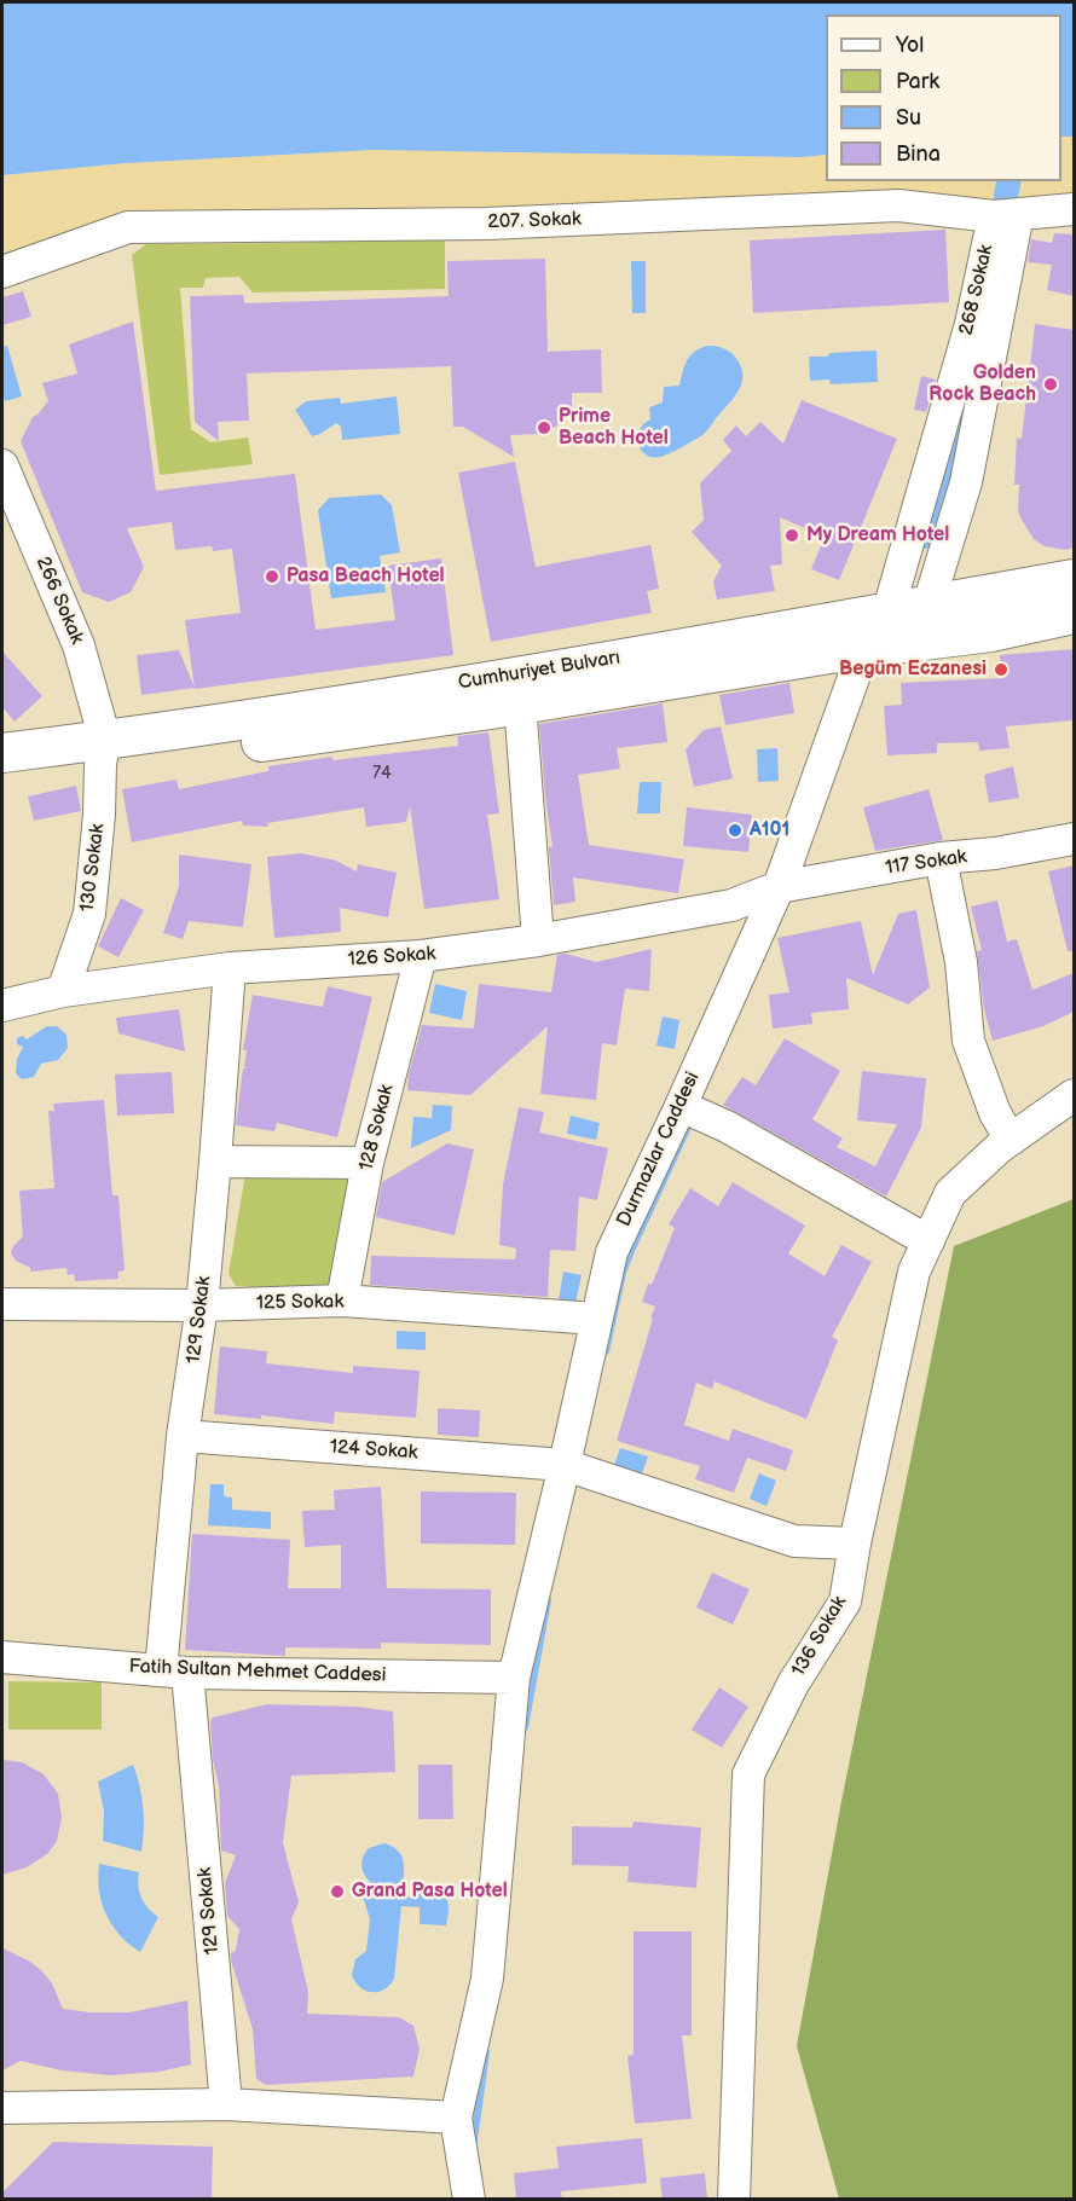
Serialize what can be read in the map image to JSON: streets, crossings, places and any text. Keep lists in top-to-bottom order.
{
  "streets": {
    "main road": ["Cumhuriyet Bulvarı"],
    "street": [
      "207. Sokak",
      "268 Sokak",
      "266 Sokak",
      "117 Sokak",
      "130 Sokak",
      "126 Sokak",
      "128 Sokak",
      "Durmazlar Caddesi",
      "125 Sokak",
      "129 Sokak",
      "124 Sokak",
      "136 Sokak",
      "Fatih Sultan Mehmet Caddesi"
    ]
  },
  "crossings": [
    ["207. Sokak", "268 Sokak"],
    ["268 Sokak", "Cumhuriyet Bulvarı"],
    ["268 Sokak", "Durmazlar Caddesi"],
    ["266 Sokak", "Cumhuriyet Bulvarı"],
    ["266 Sokak", "130 Sokak"],
    ["Cumhuriyet Bulvarı", "130 Sokak"],
    ["Cumhuriyet Bulvarı", "Durmazlar Caddesi"],
    ["117 Sokak", "126 Sokak"],
    ["117 Sokak", "Durmazlar Caddesi"],
    ["130 Sokak", "126 Sokak"],
    ["126 Sokak", "128 Sokak"],
    ["126 Sokak", "Durmazlar Caddesi"],
    ["126 Sokak", "129 Sokak"],
    ["128 Sokak", "125 Sokak"],
    ["Durmazlar Caddesi", "125 Sokak"],
    ["Durmazlar Caddesi", "124 Sokak"],
    ["Durmazlar Caddesi", "Fatih Sultan Mehmet Caddesi"],
    ["125 Sokak", "129 Sokak"],
    ["129 Sokak", "124 Sokak"],
    ["129 Sokak", "Fatih Sultan Mehmet Caddesi"],
    ["124 Sokak", "136 Sokak"]
  ],
  "places": [
    "Golden Rock Beach",
    "Prime Beach Hotel",
    "My Dream Hotel",
    "Pasa Beach Hotel",
    "Begüm Eczanesi",
    "A101",
    "Grand Pasa Hotel"
  ],
  "house_numbers": ["74"],
  "legend": [
    "Yol",
    "Park",
    "Su",
    "Bina"
  ]
}
